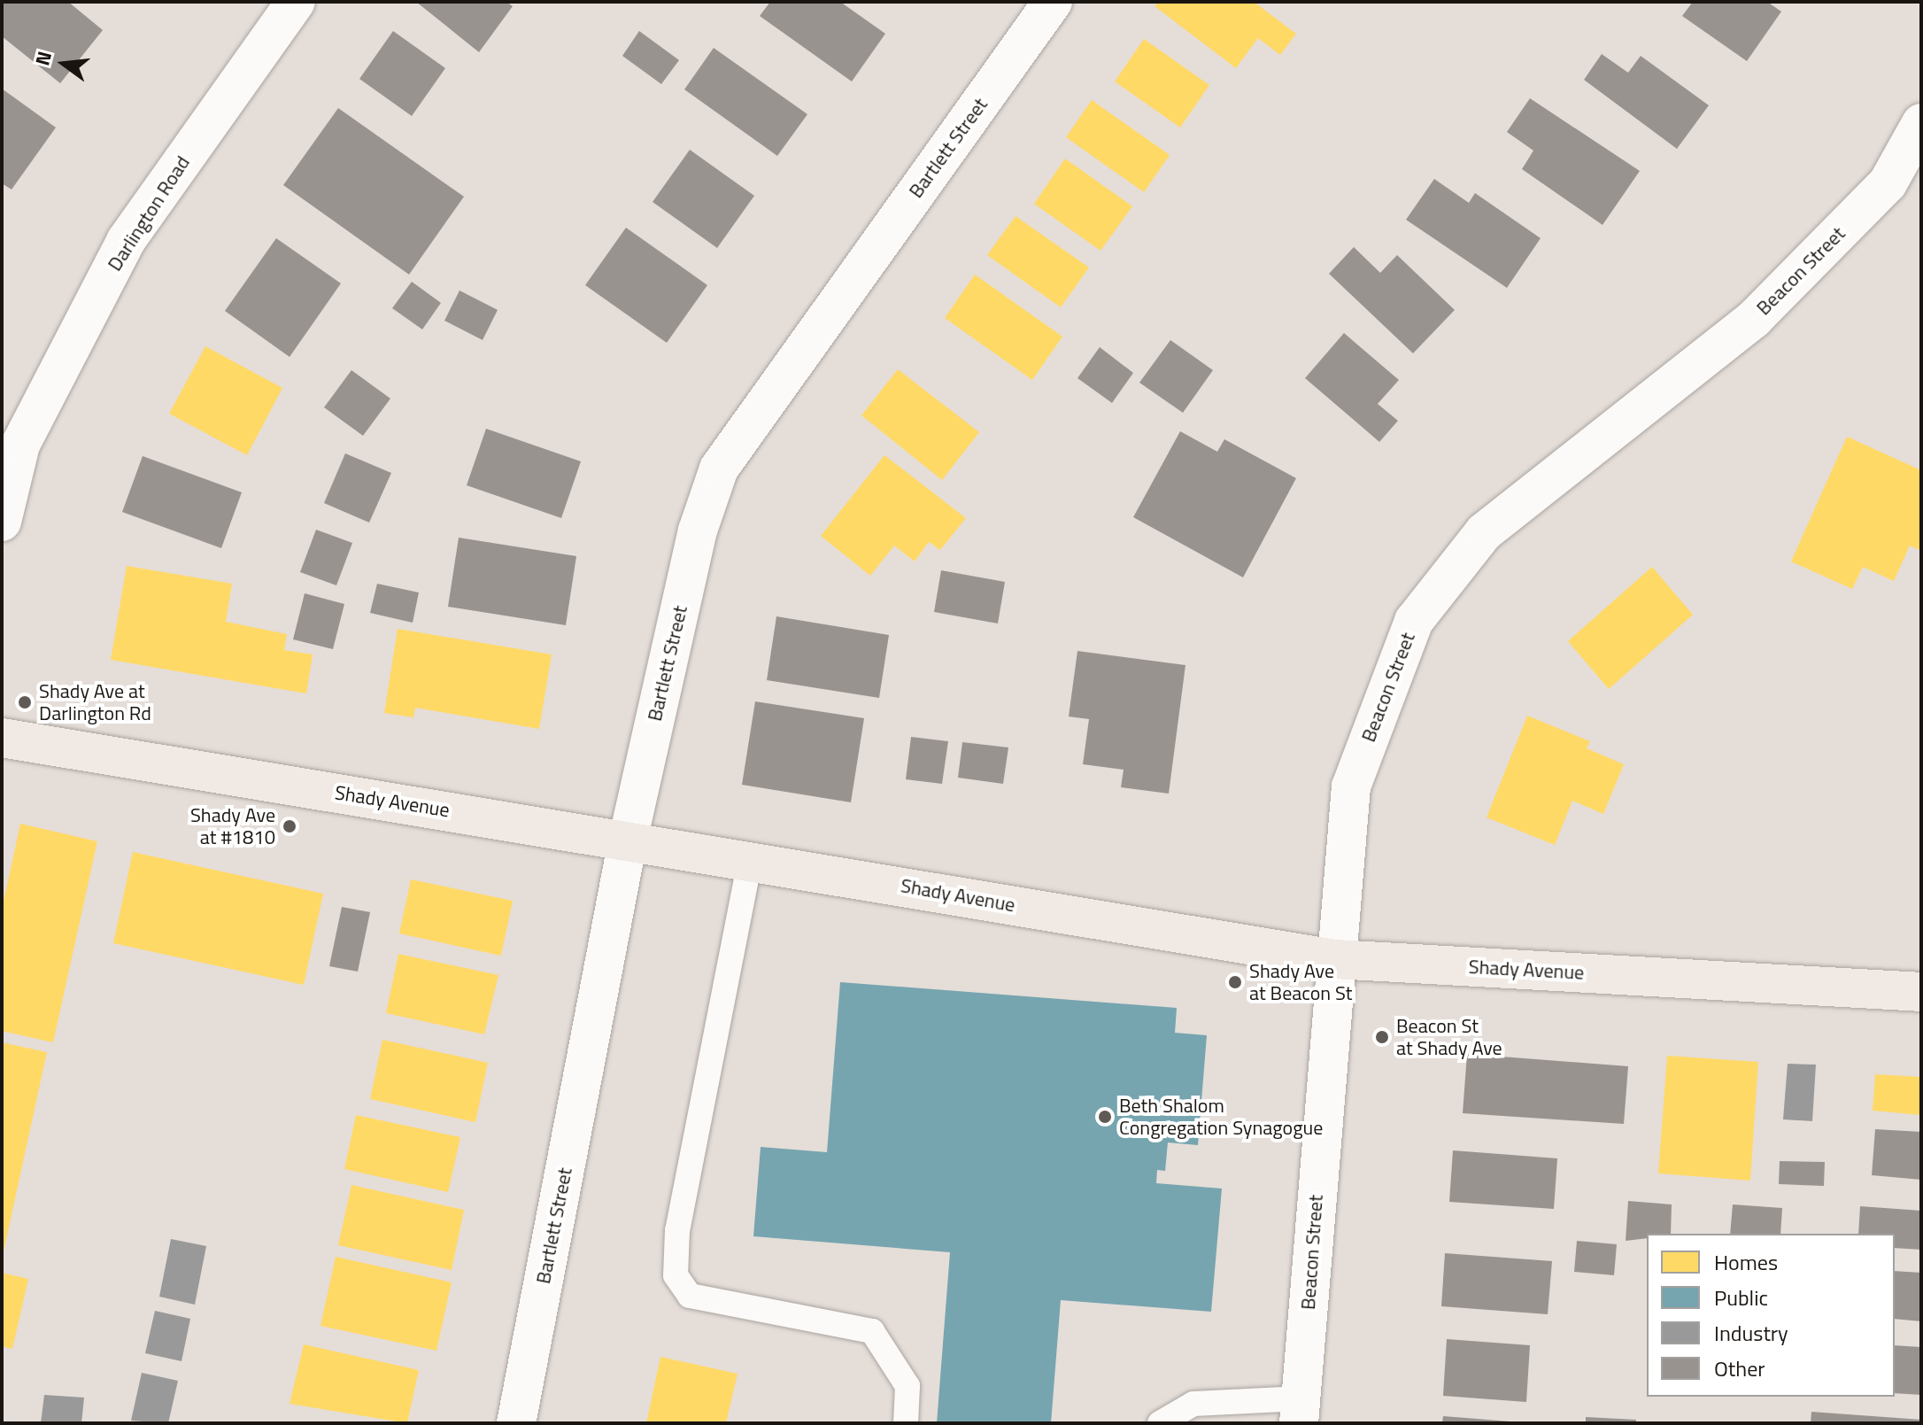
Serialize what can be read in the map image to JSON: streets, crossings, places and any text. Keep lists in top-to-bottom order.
{
  "streets": {
    "main road": ["Shady Avenue"],
    "street": ["Bartlett Street", "Darlington Road", "Beacon Street"]
  },
  "crossings": [
    ["Bartlett Street", "Shady Avenue"],
    ["Beacon Street", "Shady Avenue"]
  ],
  "places": [
    "Shady Ave at Darlington Rd",
    "Shady Ave at #1810",
    "Shady Ave at Beacon St",
    "Beacon St at Shady Ave",
    "Beth Shalom Congregation Synagogue"
  ],
  "legend": [
    "Homes",
    "Public",
    "Industry",
    "Other"
  ],
  "north": "left"
}
